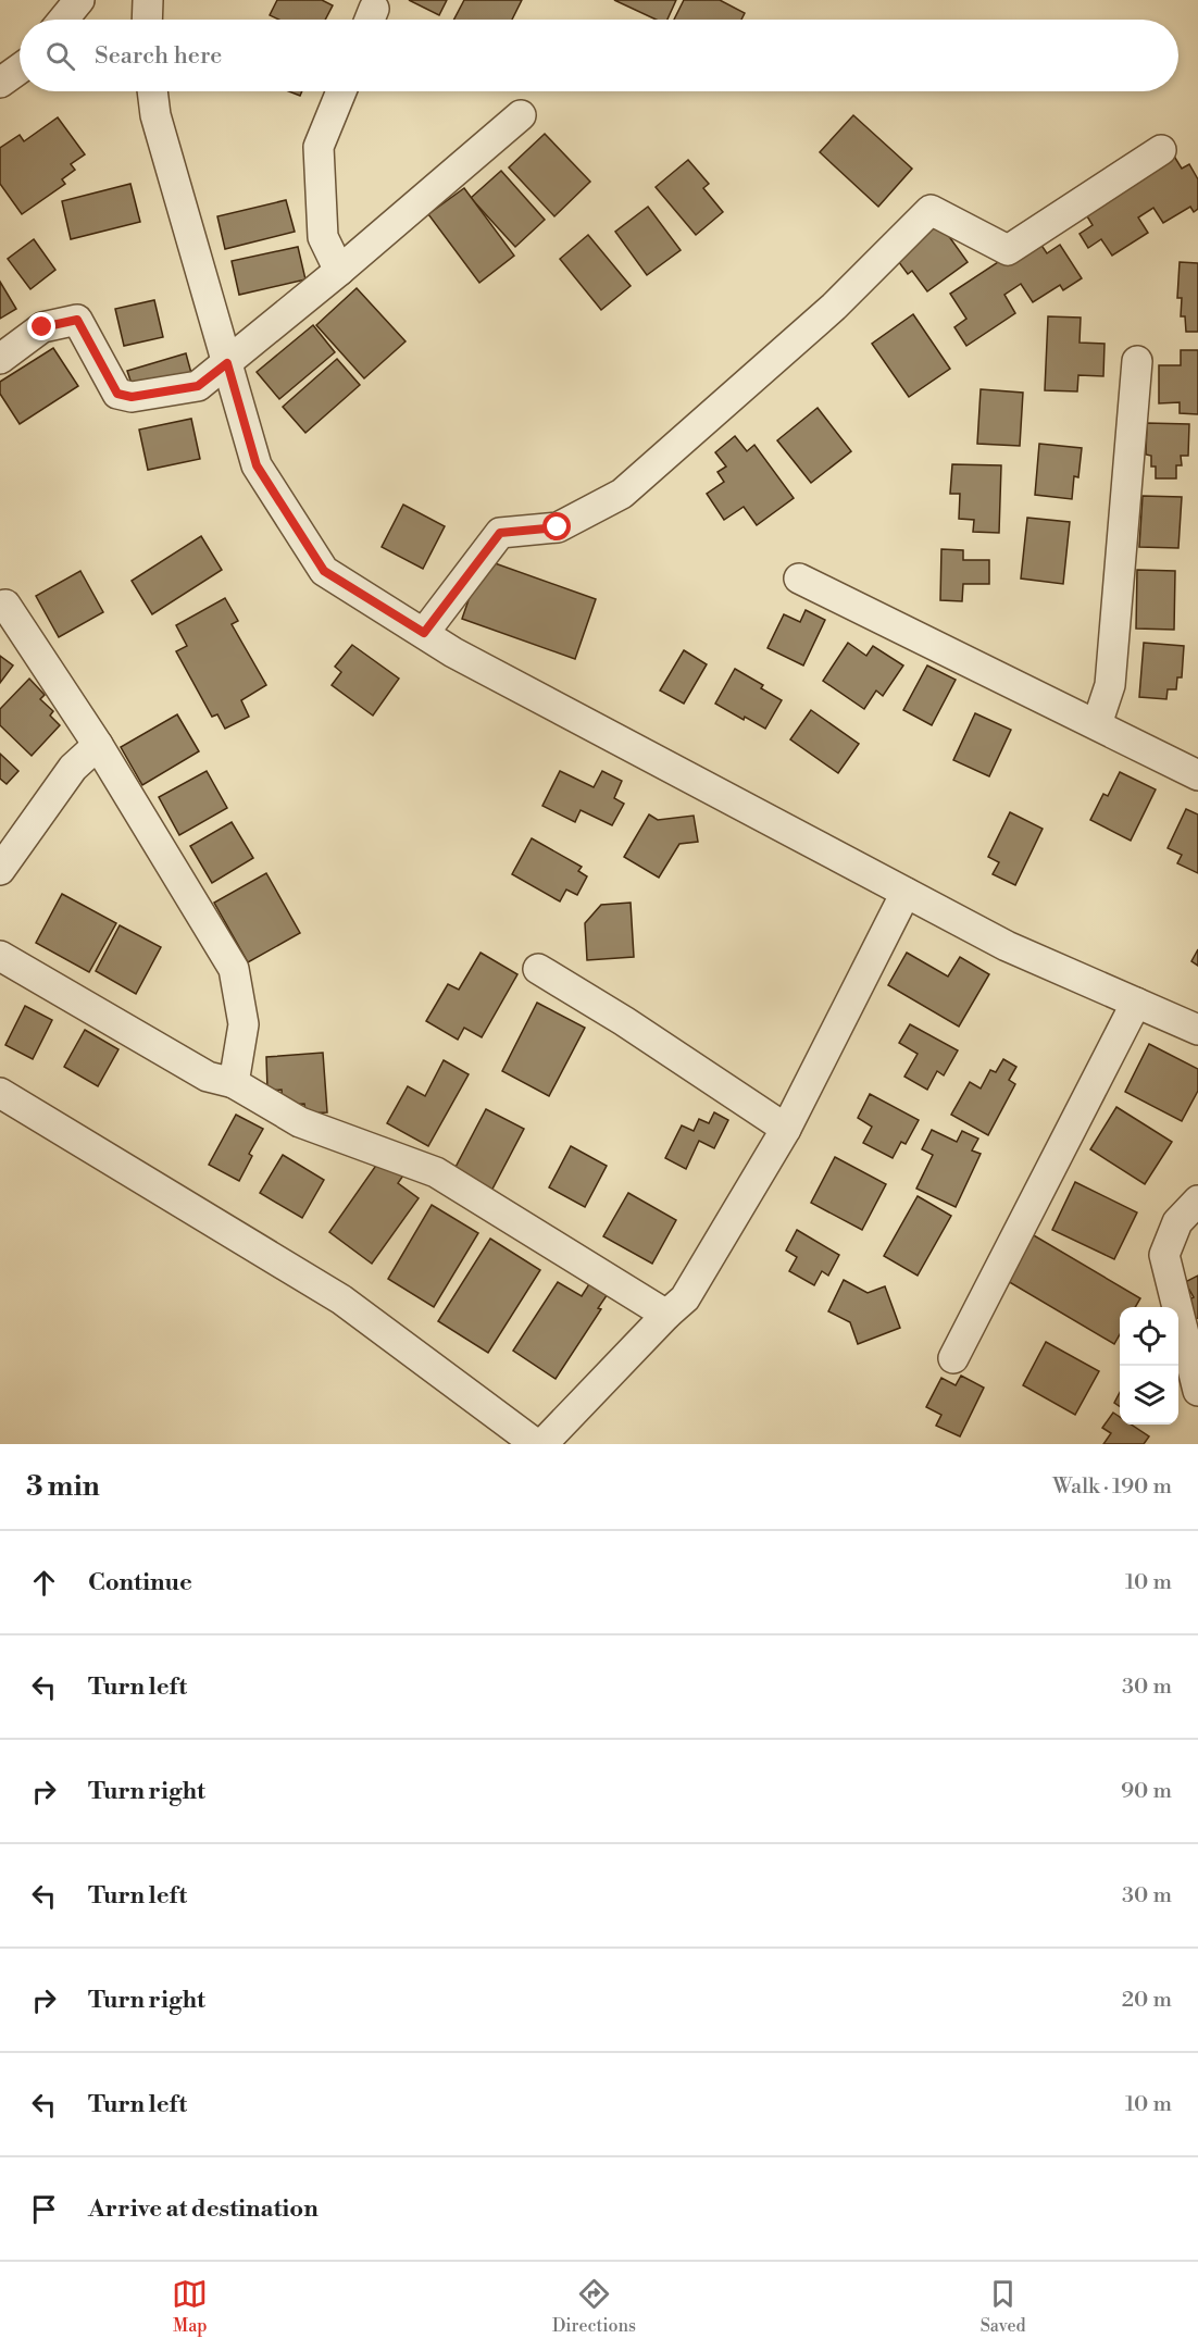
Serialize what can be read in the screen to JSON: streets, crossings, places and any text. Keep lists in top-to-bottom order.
{
  "page": {
    "search": "Search here",
    "heading": ["3 min", "Walk · 190 m"],
    "list": [
      ["Continue", "10 m"],
      ["Turn left", "30 m"],
      ["Turn right", "90 m"],
      ["Turn left", "30 m"],
      ["Turn right", "20 m"],
      ["Turn left", "10 m"],
      "Arrive at destination"
    ],
    "nav": ["Map", "Directions", "Saved"]
  }
}
